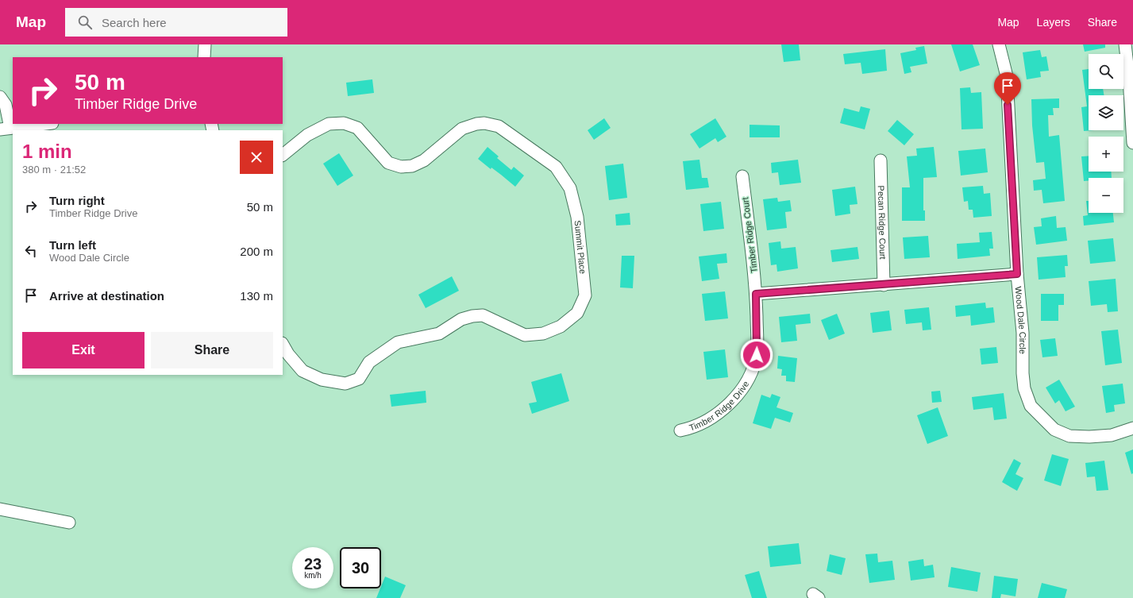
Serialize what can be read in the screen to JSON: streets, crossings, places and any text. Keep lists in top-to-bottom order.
{
  "streets": {
    "street": [
      "Pecan Ridge Court",
      "Timber Ridge Court",
      "Summit Place",
      "Wood Dale Circle",
      "Timber Ridge Drive"
    ]
  },
  "crossings": [
    ["Timber Ridge Court", "Timber Ridge Drive"]
  ],
  "page": {
    "header": "Map",
    "search": "Search here",
    "nav": ["Map", "Layers", "Share"],
    "map_buttons": ["+", "−"],
    "turn": ["50 m", "Timber Ridge Drive"],
    "heading": ["1 min", "380 m · 21:52"],
    "list": [
      {
        "name": "Turn right",
        "note": "Timber Ridge Drive",
        "value": "50 m"
      },
      {
        "name": "Turn left",
        "note": "Wood Dale Circle",
        "value": "200 m"
      },
      {
        "name": "Arrive at destination",
        "value": "130 m"
      }
    ],
    "buttons": ["Exit", "Share"],
    "speed": "23 km/h",
    "limit": "30"
  }
}
